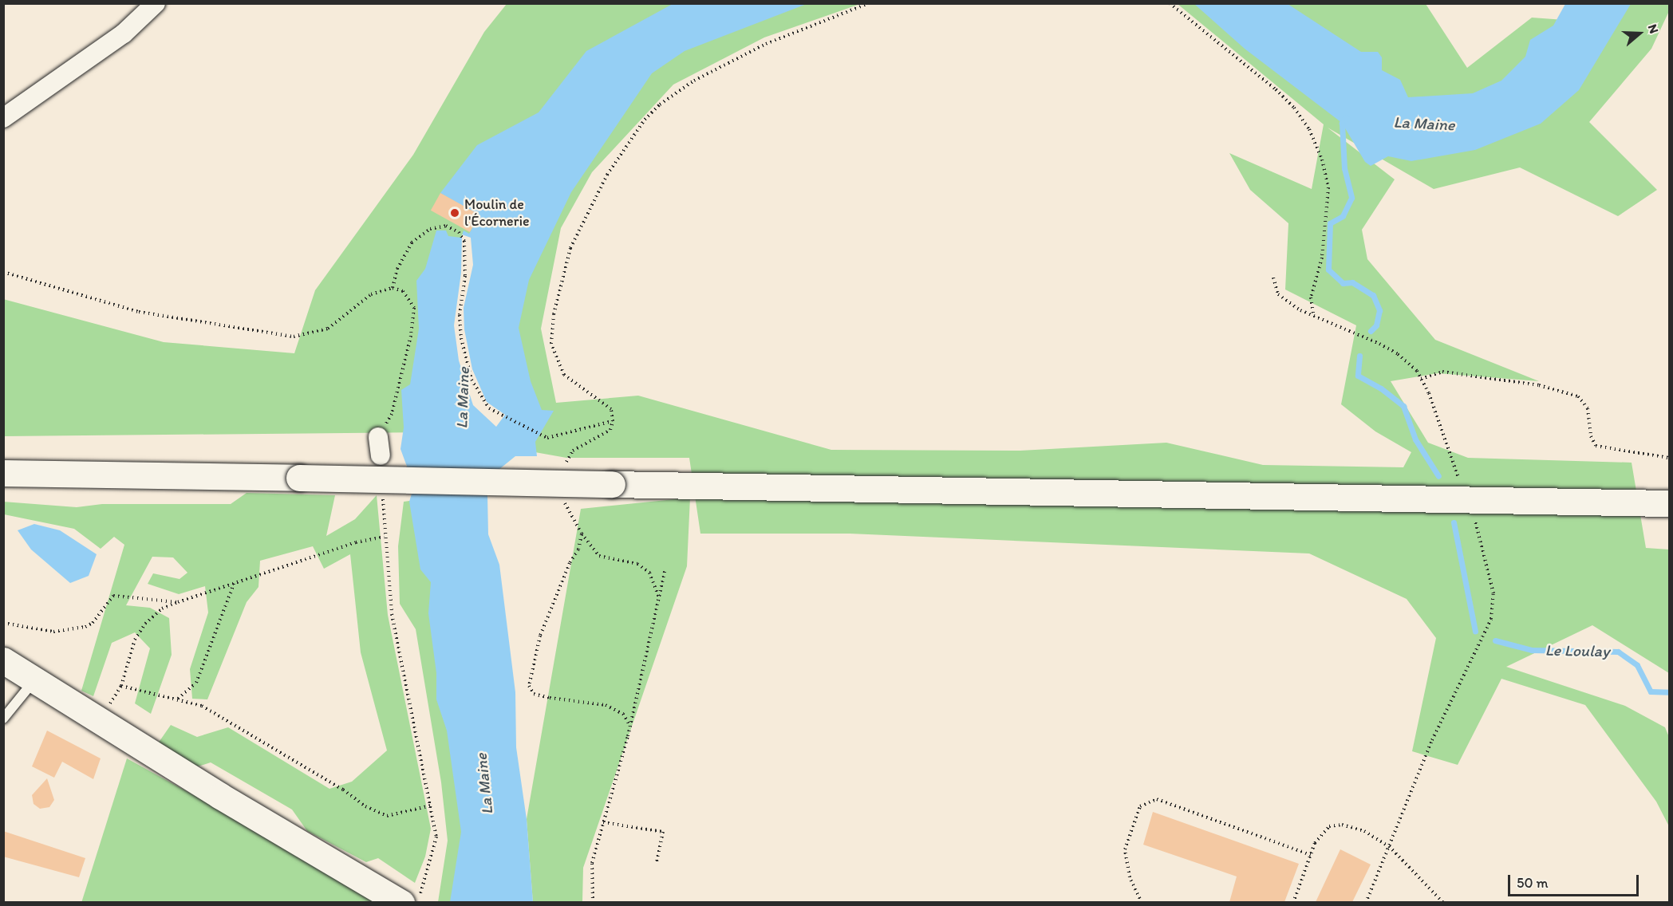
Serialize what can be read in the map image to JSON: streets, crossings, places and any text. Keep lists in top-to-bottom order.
{
  "water": ["La Maine", "Le Loulay"],
  "places": ["Moulin de l'Écornerie"],
  "scale_bar": "50 m",
  "north": "right"
}
